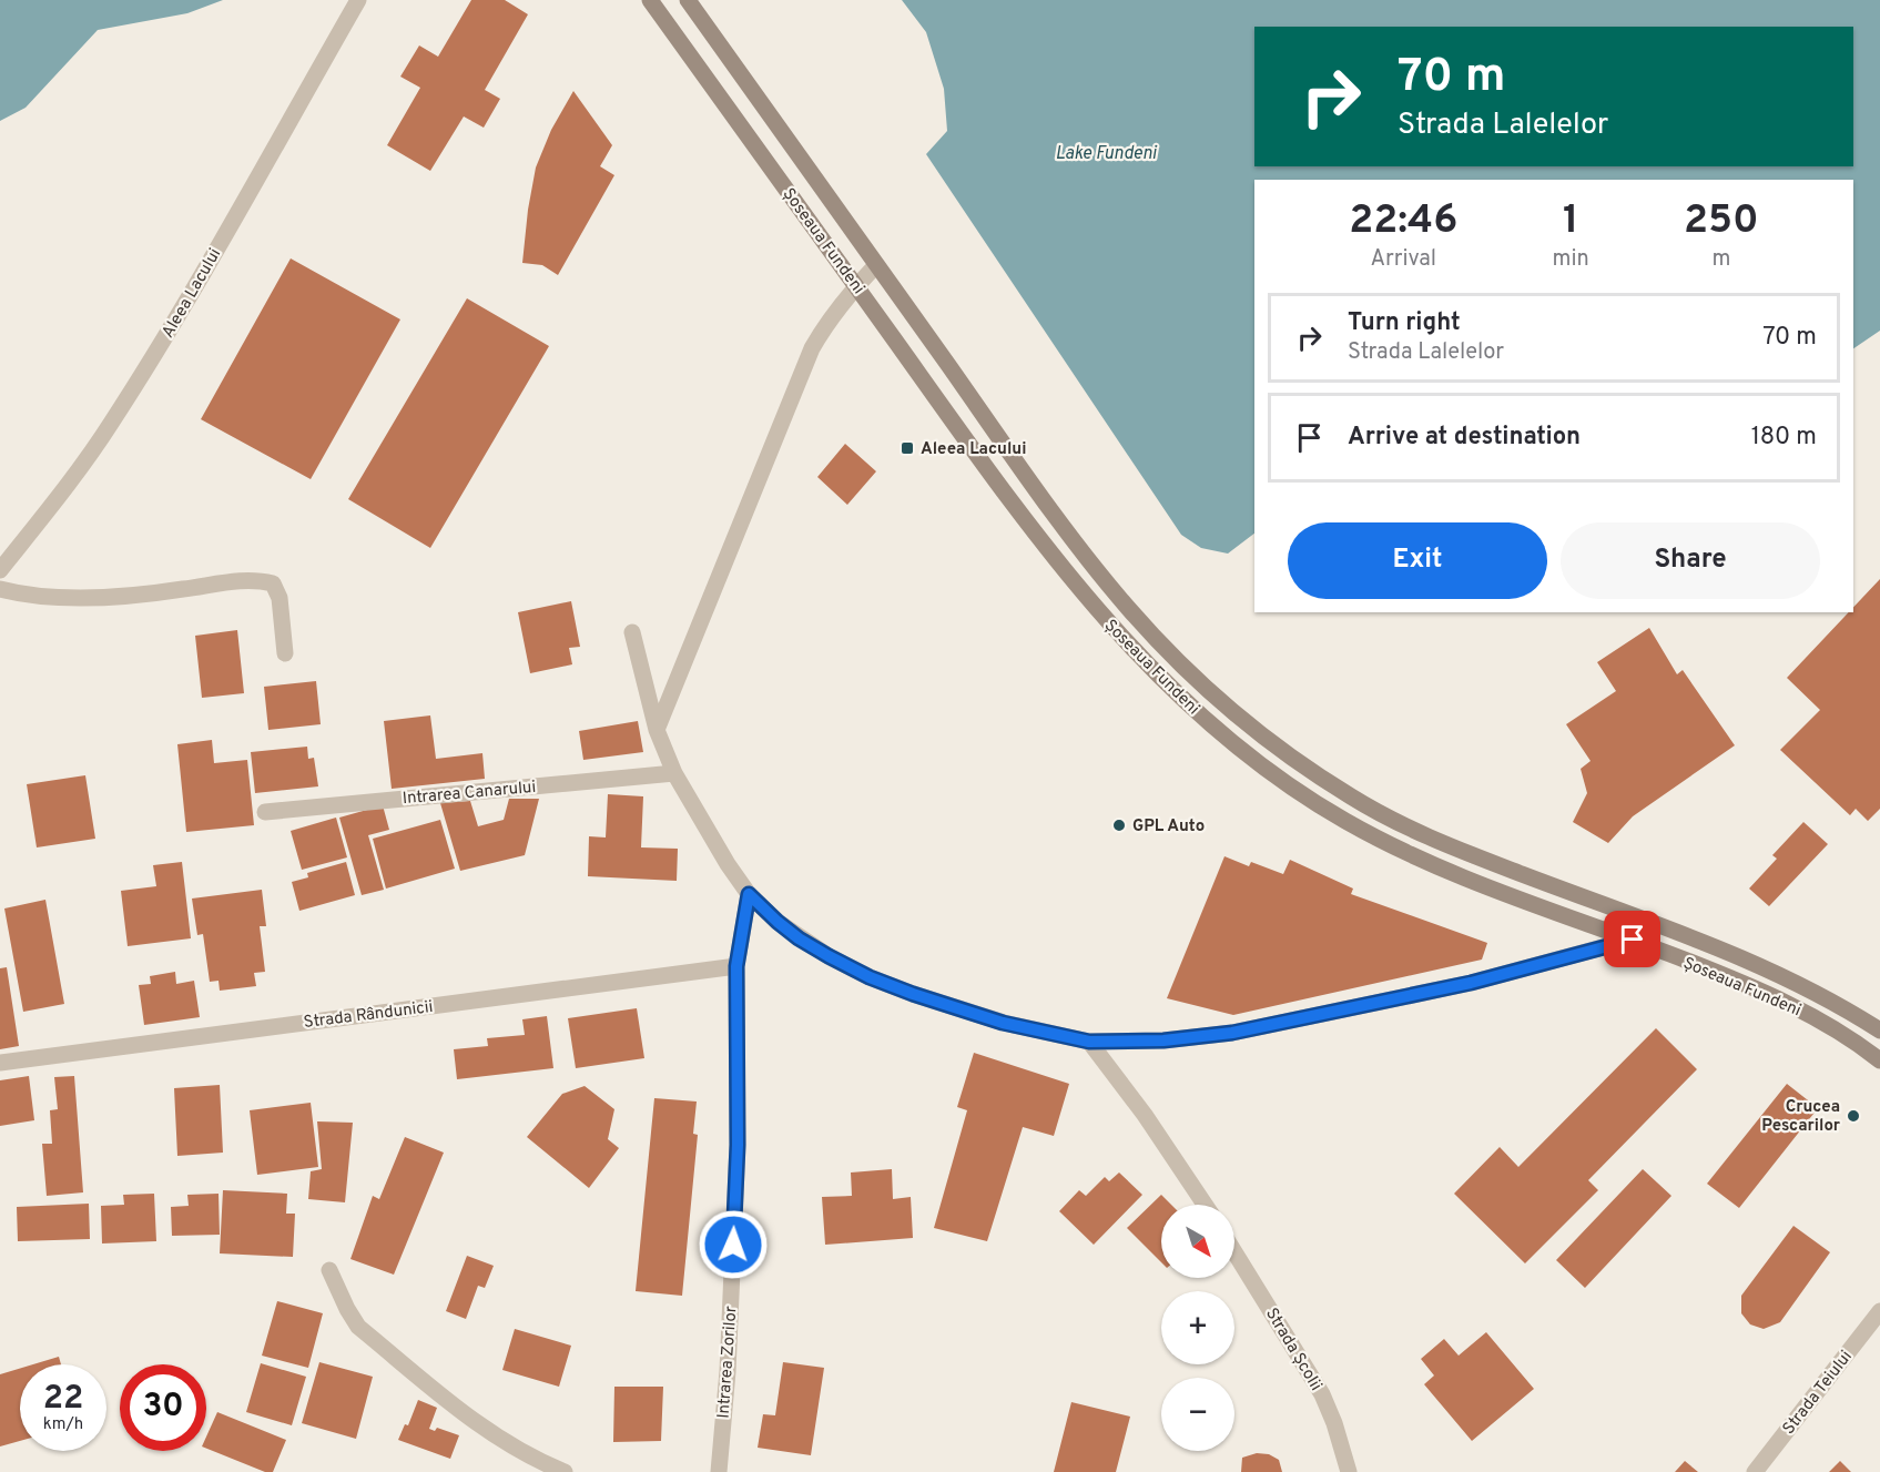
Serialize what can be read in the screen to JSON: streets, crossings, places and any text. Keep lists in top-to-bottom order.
{
  "streets": {
    "main road": ["Șoseaua Fundeni"],
    "street": [
      "Aleea Lacului",
      "Intrarea Canarului",
      "Strada Rândunicii",
      "Strada Școlii",
      "Intrarea Zorilor",
      "Strada Teiului"
    ]
  },
  "crossings": [
    ["Strada Rândunicii", "Intrarea Zorilor"]
  ],
  "water": ["Lake Fundeni"],
  "places": {
    "transit": ["Aleea Lacului"],
    "other": ["GPL Auto", "Crucea Pescarilor"]
  },
  "north": "bottom right",
  "page": {
    "turn": ["70 m", "Strada Lalelelor"],
    "eta": [
      "22:46",
      "Arrival",
      "1",
      "min",
      "250",
      "m"
    ],
    "list": [
      {
        "name": "Turn right",
        "note": "Strada Lalelelor",
        "value": "70 m"
      },
      {
        "name": "Arrive at destination",
        "value": "180 m"
      }
    ],
    "buttons": ["Exit", "Share"],
    "map_buttons": ["+", "−"],
    "speed": "22 km/h",
    "limit": "30"
  }
}
